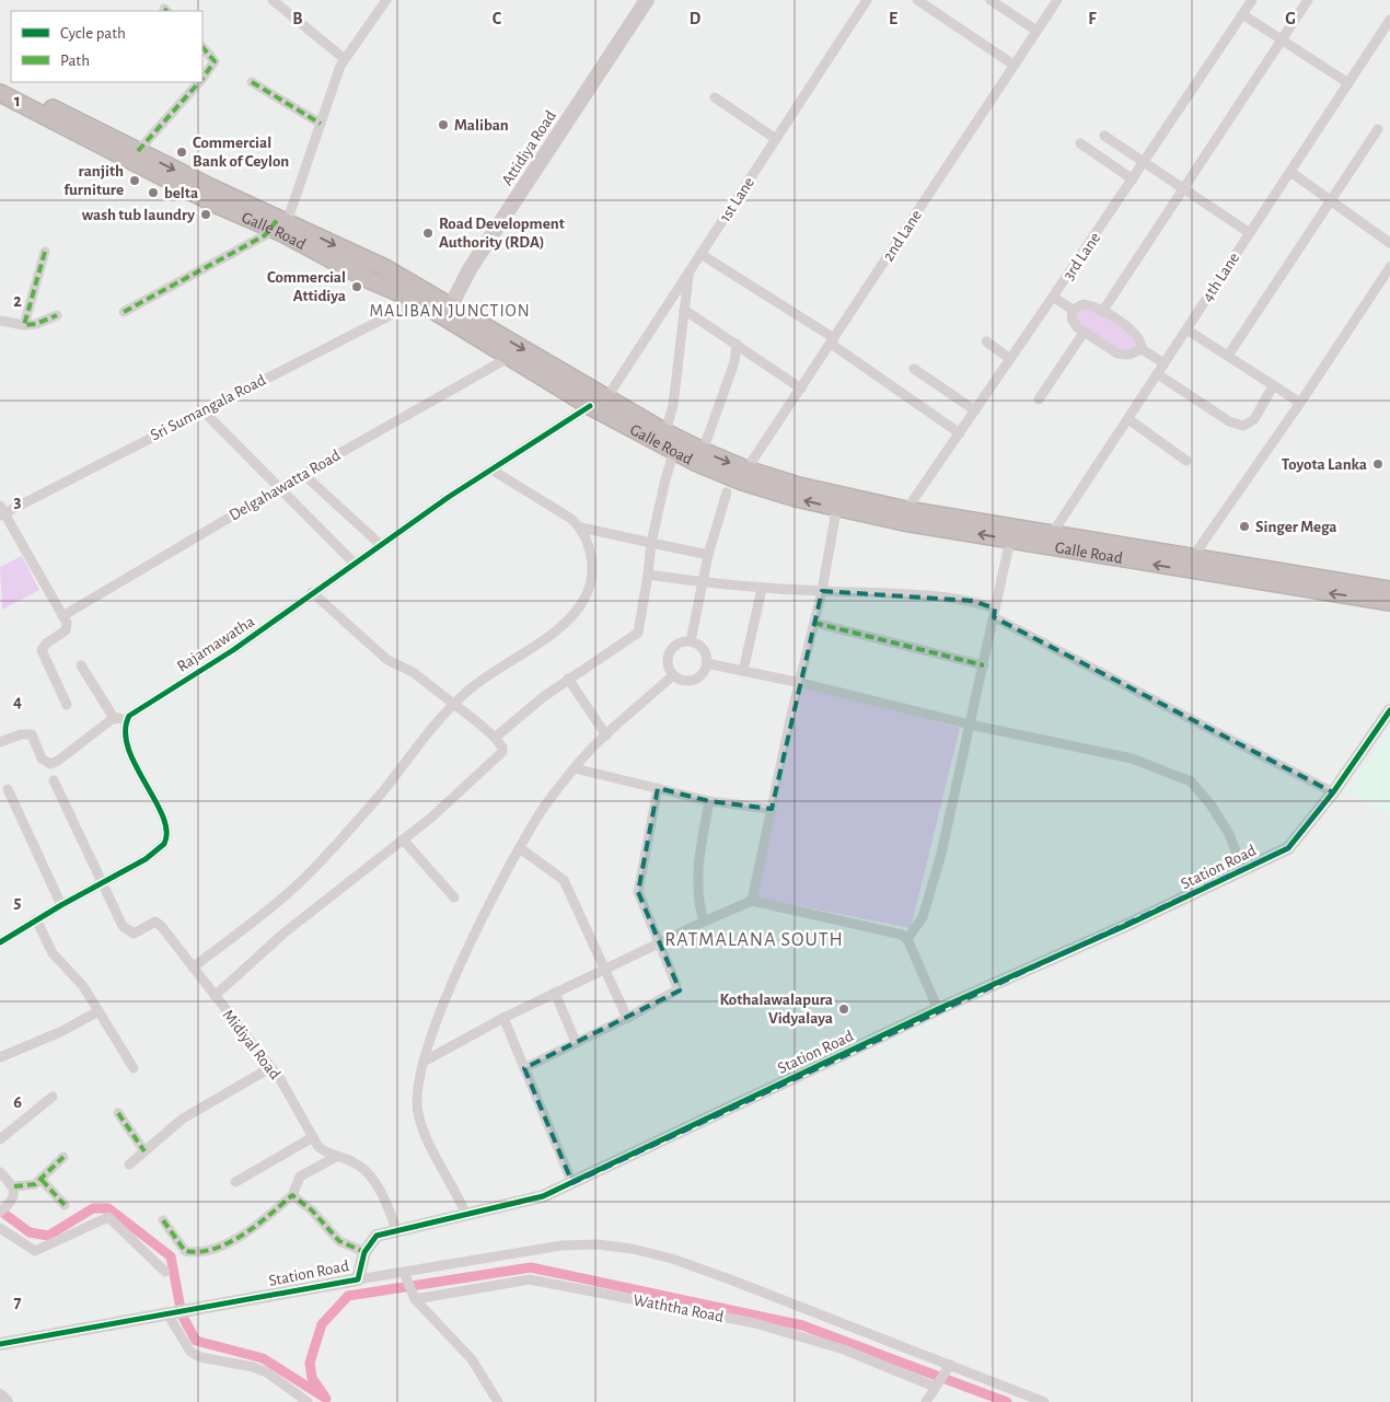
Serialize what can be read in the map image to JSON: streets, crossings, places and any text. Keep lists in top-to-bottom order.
{
  "streets": {
    "highway": ["Galle Road"],
    "main road": ["Attidiya Road"],
    "street": [
      "1st Lane",
      "2nd Lane",
      "3rd Lane",
      "4th Lane",
      "Sri Sumangala Road",
      "Delgahawatta Road",
      "Rajamawatha",
      "Station Road",
      "Midiyal Road",
      "Waththa Road"
    ]
  },
  "crossings": [
    ["Attidiya Road", "Galle Road"],
    ["1st Lane", "Galle Road"],
    ["Galle Road", "2nd Lane"],
    ["Galle Road", "3rd Lane"],
    ["Galle Road", "4th Lane"],
    ["Galle Road", "Sri Sumangala Road"],
    ["Galle Road", "Delgahawatta Road"],
    ["Galle Road", "Rajamawatha"],
    ["Station Road", "Midiyal Road"]
  ],
  "districts": ["MALIBAN JUNCTION", "RATMALANA SOUTH"],
  "places": [
    "Maliban",
    "Commercial Bank of Ceylon",
    "ranjith furniture",
    "belta",
    "wash tub laundry",
    "Road Development Authority (RDA)",
    "Commercial Attidiya",
    "Toyota Lanka",
    "Singer Mega",
    "Kothalawalapura Vidyalaya"
  ],
  "legend": ["Cycle path", "Path"],
  "grid": {
    "columns": [
      "B",
      "C",
      "D",
      "E",
      "F",
      "G"
    ],
    "rows": [
      "1",
      "2",
      "3",
      "4",
      "5",
      "6",
      "7"
    ]
  }
}
